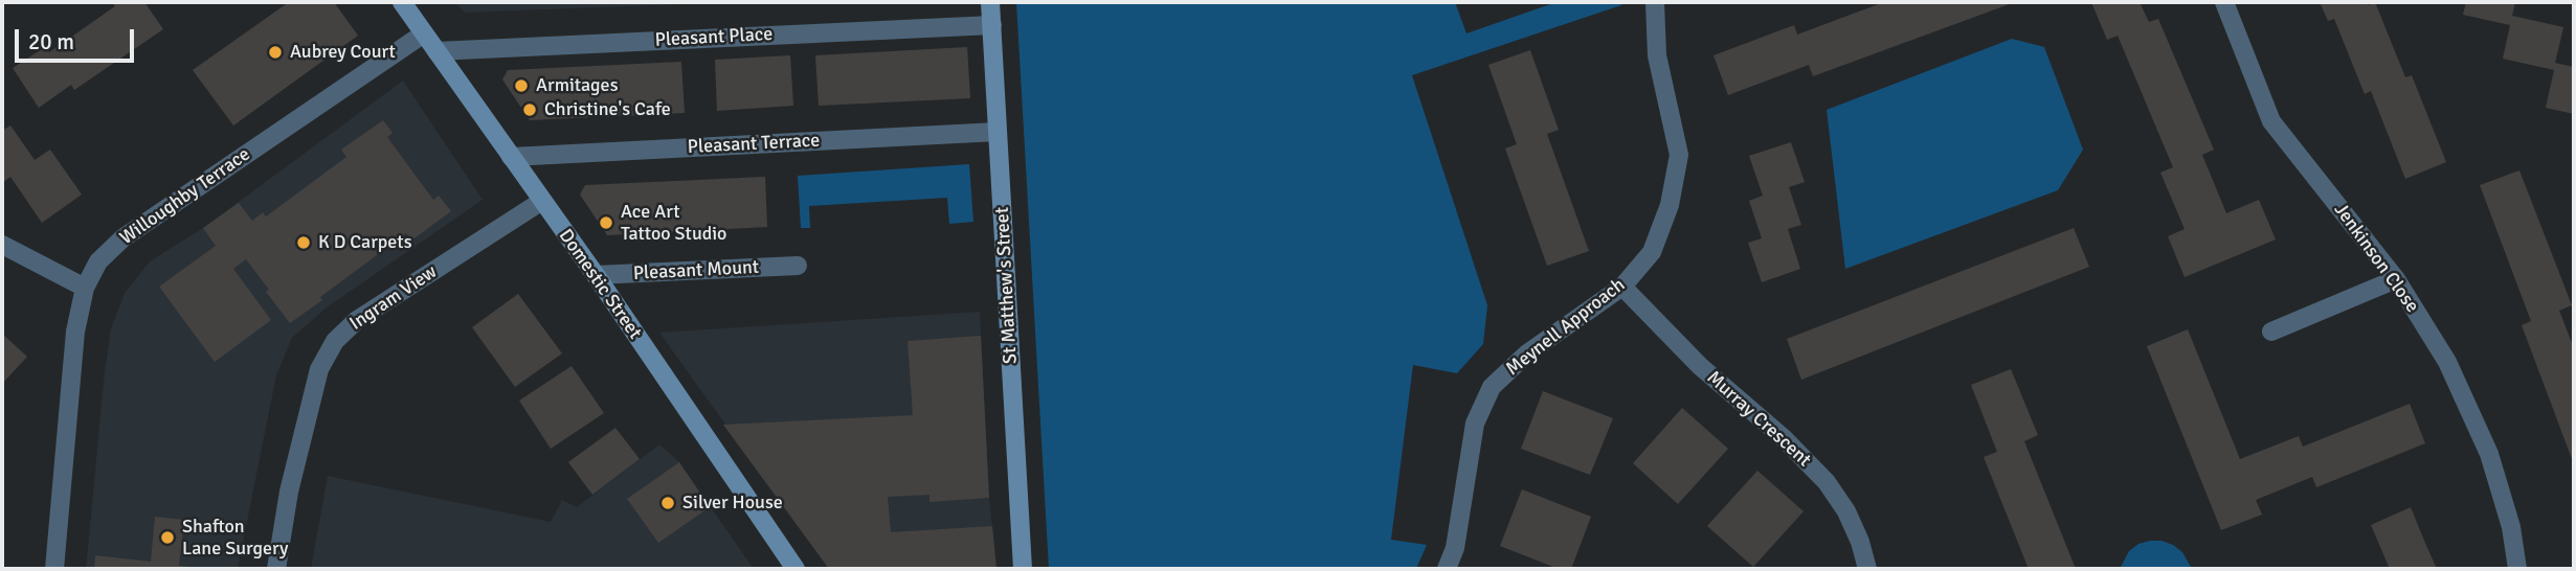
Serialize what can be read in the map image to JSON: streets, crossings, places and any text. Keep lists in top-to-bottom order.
{
  "streets": {
    "street": [
      "Pleasant Place",
      "Pleasant Terrace",
      "Willoughby Terrace",
      "Jenkinson Close",
      "Pleasant Mount",
      "Domestic Street",
      "St Matthew's Street",
      "Ingram View",
      "Meynell Approach",
      "Murray Crescent"
    ]
  },
  "crossings": [
    ["Pleasant Place", "Domestic Street"],
    ["Pleasant Place", "St Matthew's Street"],
    ["Pleasant Terrace", "Domestic Street"],
    ["Pleasant Terrace", "St Matthew's Street"],
    ["Willoughby Terrace", "Domestic Street"],
    ["Pleasant Mount", "Domestic Street"],
    ["Domestic Street", "Ingram View"],
    ["Meynell Approach", "Murray Crescent"]
  ],
  "places": [
    "Aubrey Court",
    "Armitages",
    "Christine's Cafe",
    "Ace Art Tattoo Studio",
    "K D Carpets",
    "Silver House",
    "Shafton Lane Surgery"
  ],
  "scale_bar": "20 m"
}
